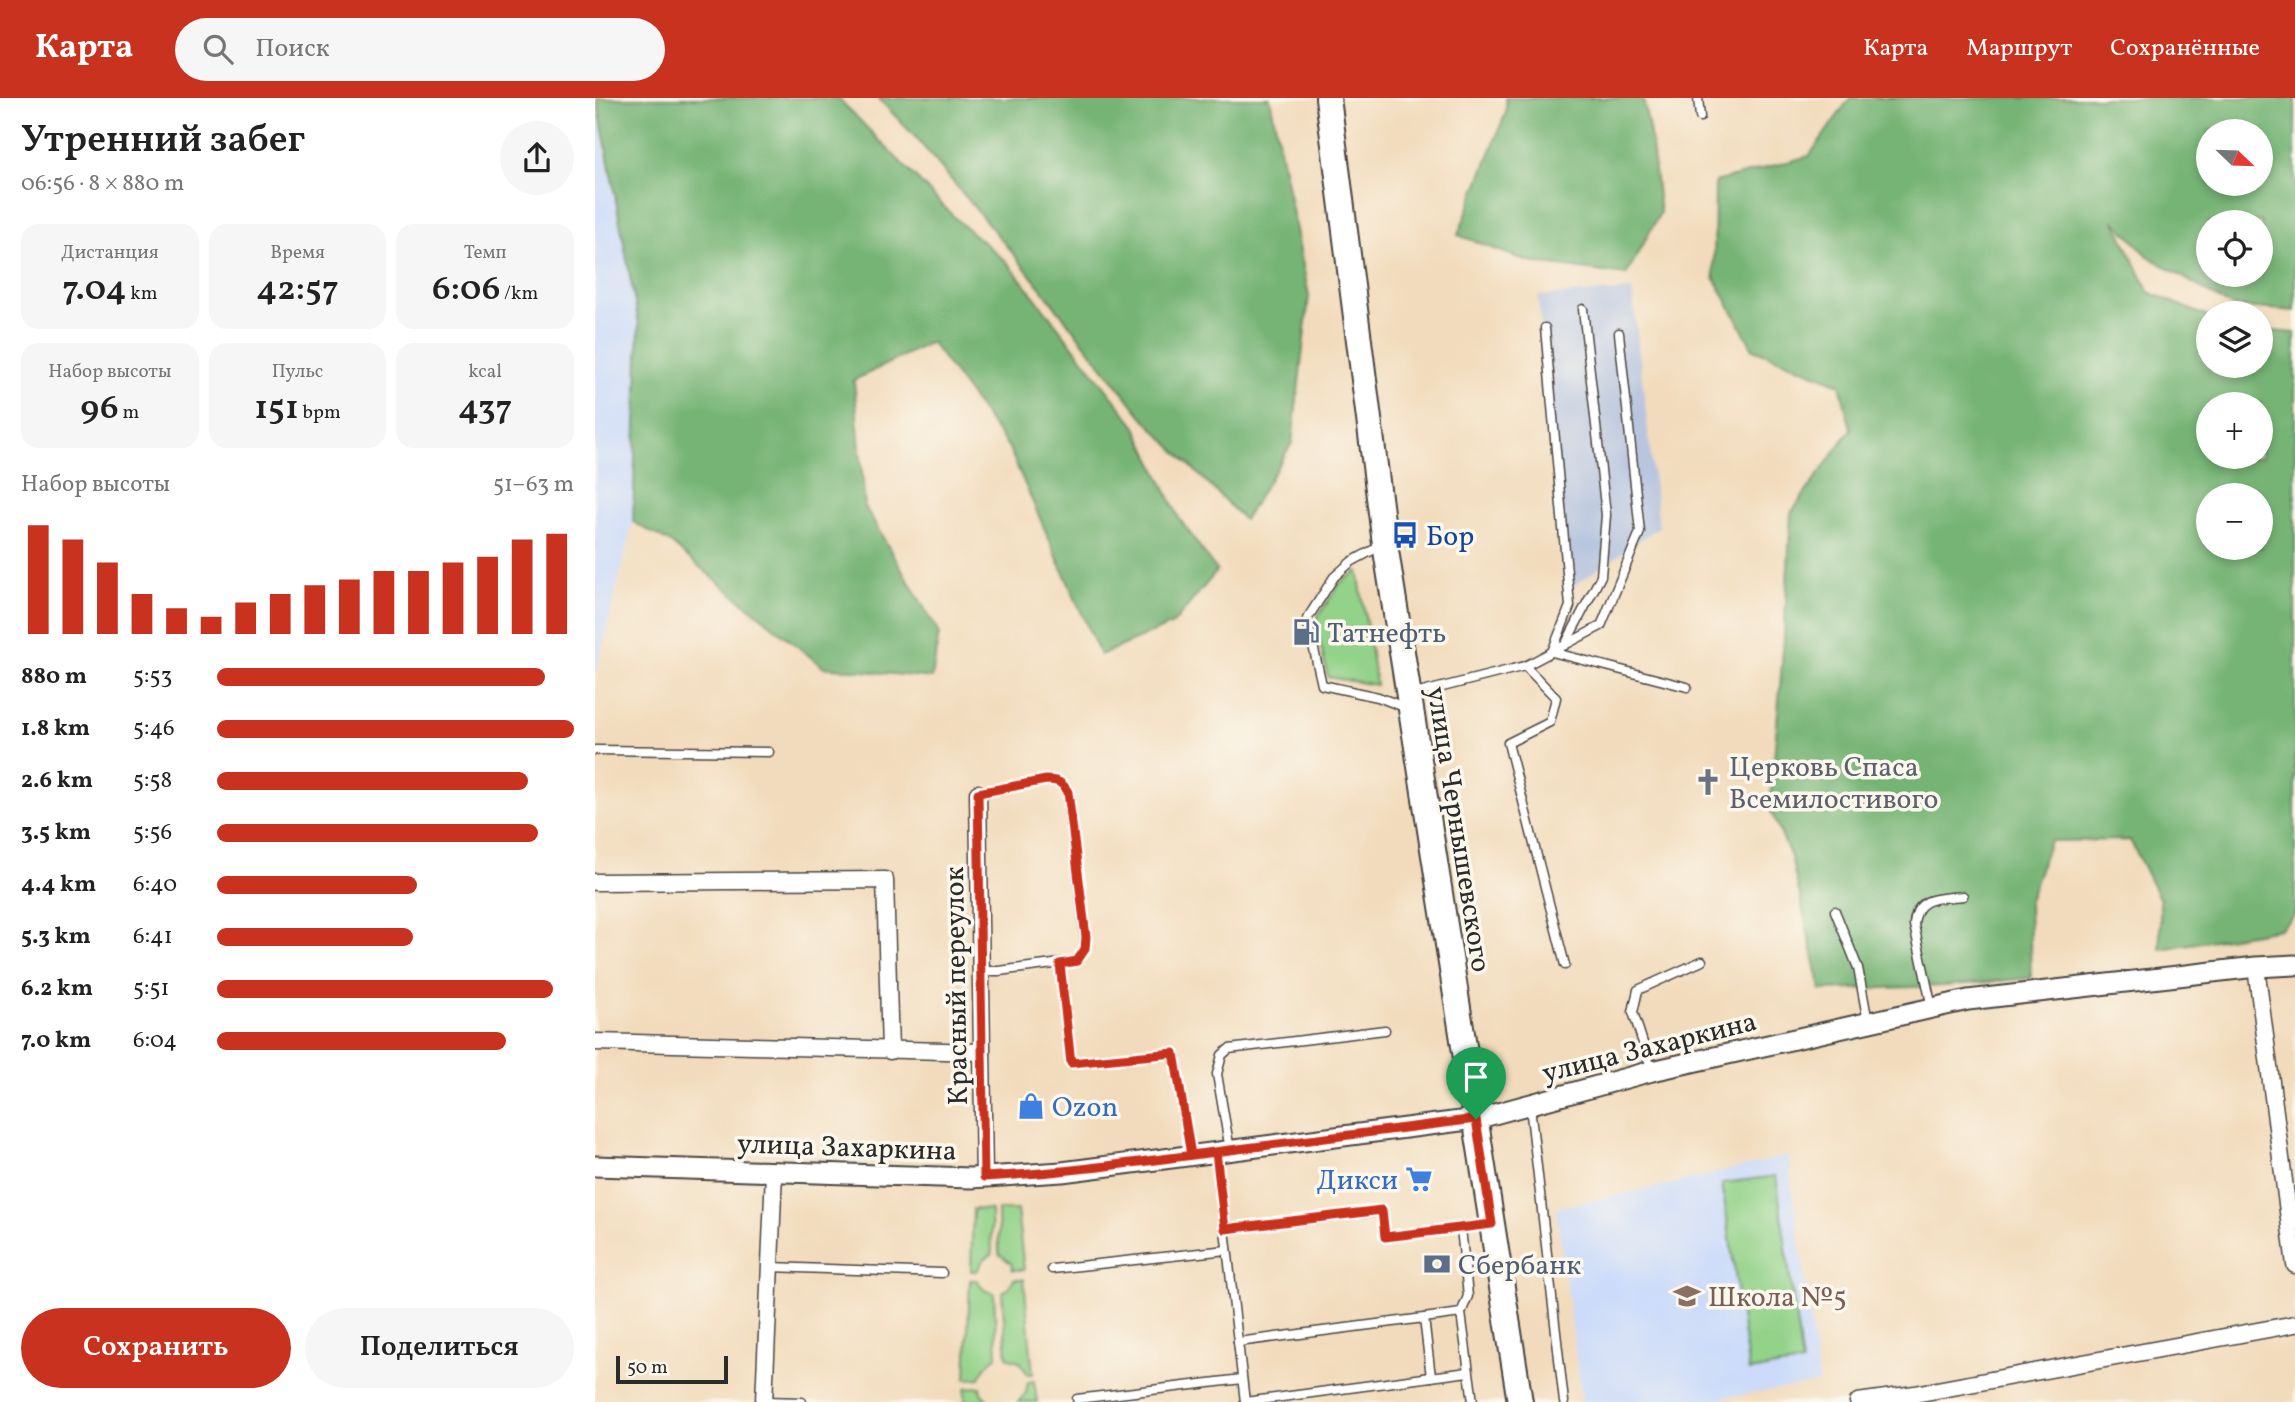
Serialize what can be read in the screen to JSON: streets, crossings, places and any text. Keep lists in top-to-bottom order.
{
  "streets": {
    "main road": ["улица Чернышевского"],
    "street": ["Красный переулок", "улица Захаркина"]
  },
  "crossings": [
    ["улица Чернышевского", "улица Захаркина"],
    ["Красный переулок", "улица Захаркина"]
  ],
  "places": {
    "bus stop": ["Бор"],
    "fuel station": ["Татнефть"],
    "church": ["Церковь Спаса Всемилостивого"],
    "shop": ["Ozon"],
    "supermarket": ["Дикси"],
    "bank": ["Сбербанк"],
    "school or university": ["Школа №5"]
  },
  "scale_bar": "50 m",
  "north": "bottom right",
  "page": {
    "header": "Карта",
    "search": "Поиск",
    "nav": ["Карта", "Маршрут", "Сохранённые"],
    "heading": ["Утренний забег", "06:56 · 8 × 880 m"],
    "map_buttons": ["+", "−"],
    "stats": [
      ["Дистанция", "7.04 km"],
      ["Время", "42:57"],
      ["Темп", "6:06 /km"],
      ["Набор высоты", "96 m"],
      ["Пульс", "151 bpm"],
      ["kcal", "437"]
    ],
    "chart": ["Набор высоты", "51–63 m"],
    "list": [
      {
        "name": "880 m",
        "note": "5:53"
      },
      {
        "name": "1.8 km",
        "note": "5:46"
      },
      {
        "name": "2.6 km",
        "note": "5:58"
      },
      {
        "name": "3.5 km",
        "note": "5:56"
      },
      {
        "name": "4.4 km",
        "note": "6:40"
      },
      {
        "name": "5.3 km",
        "note": "6:41"
      },
      {
        "name": "6.2 km",
        "note": "5:51"
      },
      {
        "name": "7.0 km",
        "note": "6:04"
      }
    ],
    "buttons": ["Сохранить", "Поделиться"],
    "scale": "50 m"
  }
}
